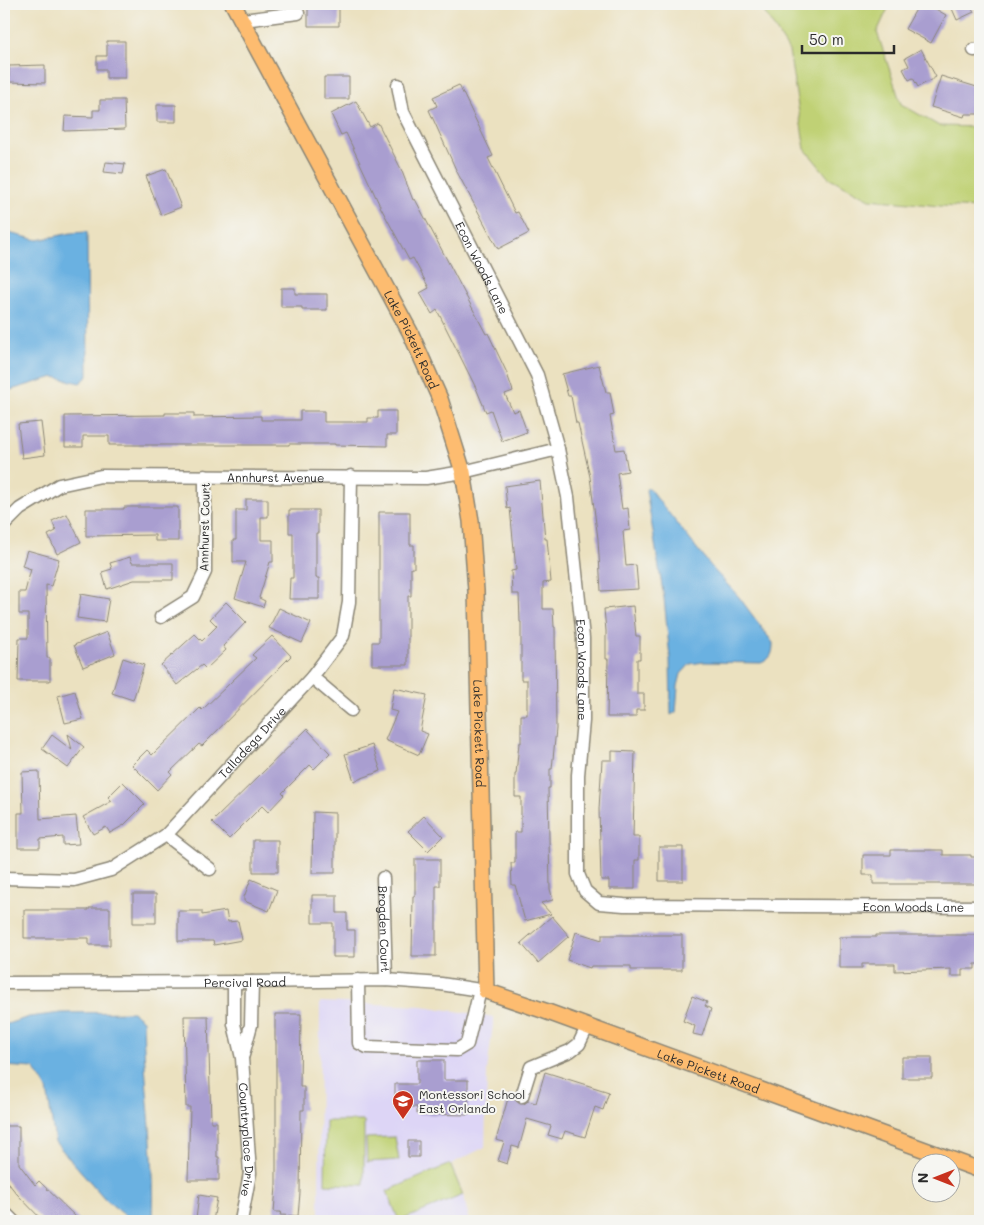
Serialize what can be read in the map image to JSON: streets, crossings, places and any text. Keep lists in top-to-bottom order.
{
  "streets": {
    "main road": ["Lake Pickett Road"],
    "street": [
      "Econ Woods Lane",
      "Annhurst Avenue",
      "Annhurst Court",
      "Talladega Drive",
      "Brogden Court",
      "Percival Road",
      "Countryplace Drive"
    ]
  },
  "crossings": [
    ["Econ Woods Lane", "Annhurst Avenue"],
    ["Lake Pickett Road", "Annhurst Avenue"],
    ["Lake Pickett Road", "Percival Road"],
    ["Annhurst Avenue", "Annhurst Court"],
    ["Annhurst Avenue", "Talladega Drive"],
    ["Brogden Court", "Percival Road"],
    ["Percival Road", "Countryplace Drive"]
  ],
  "places": {
    "school or university": ["Montessori School East Orlando"]
  },
  "scale_bar": "50 m",
  "north": "left"
}
